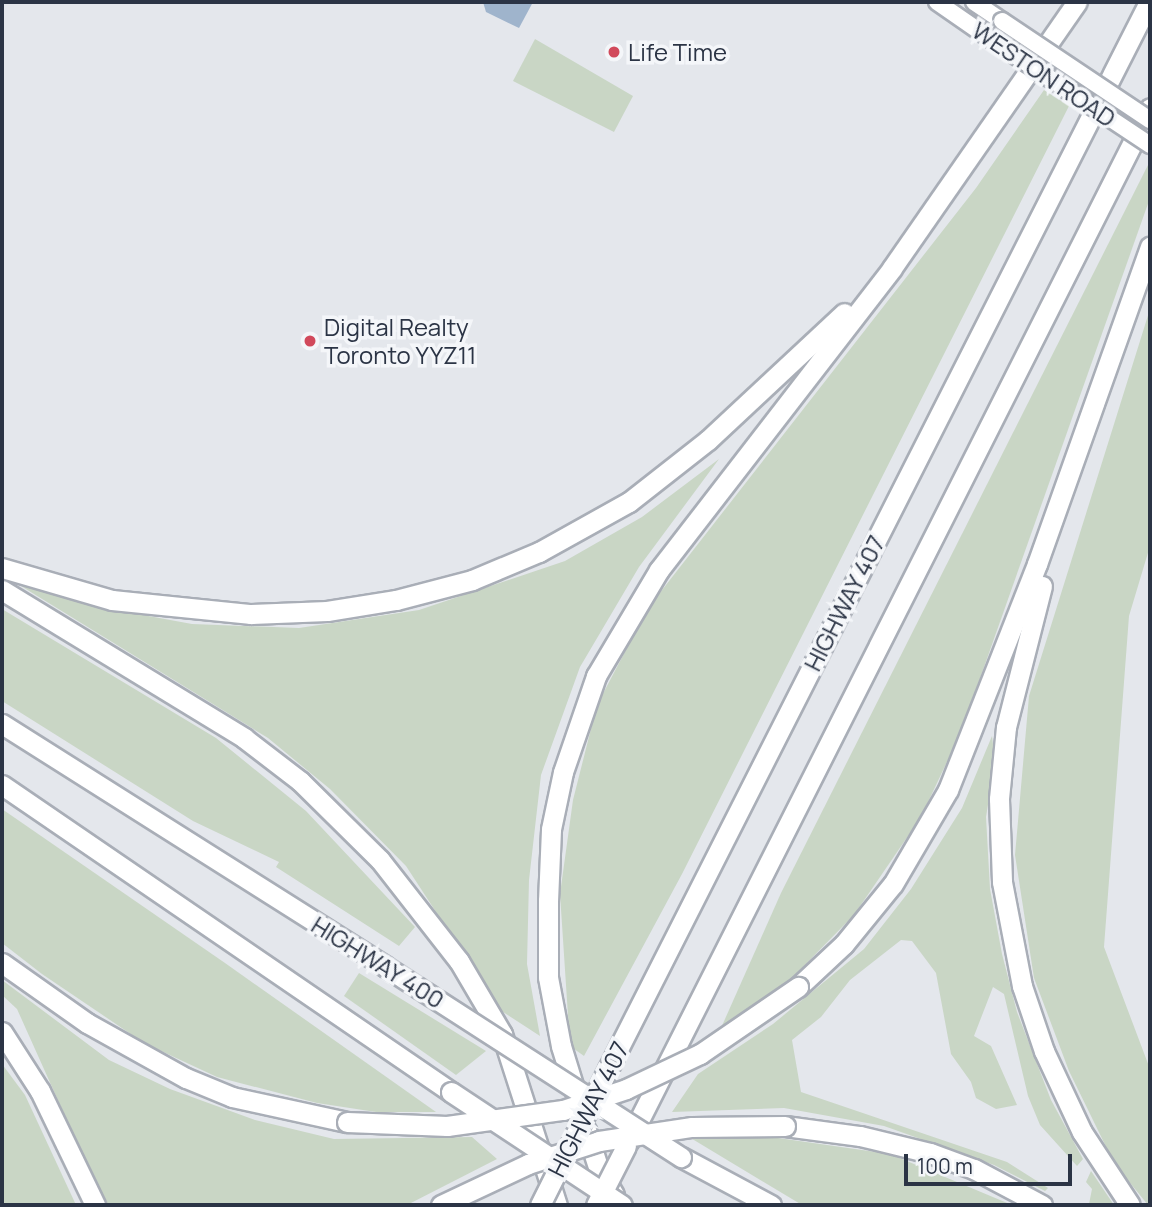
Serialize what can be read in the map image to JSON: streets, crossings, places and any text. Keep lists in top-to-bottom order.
{
  "streets": {
    "highway": ["HIGHWAY 407", "HIGHWAY 400"],
    "main road": ["WESTON ROAD"]
  },
  "places": ["Life Time", "Digital Realty Toronto YYZ11"],
  "scale_bar": "100 m"
}
